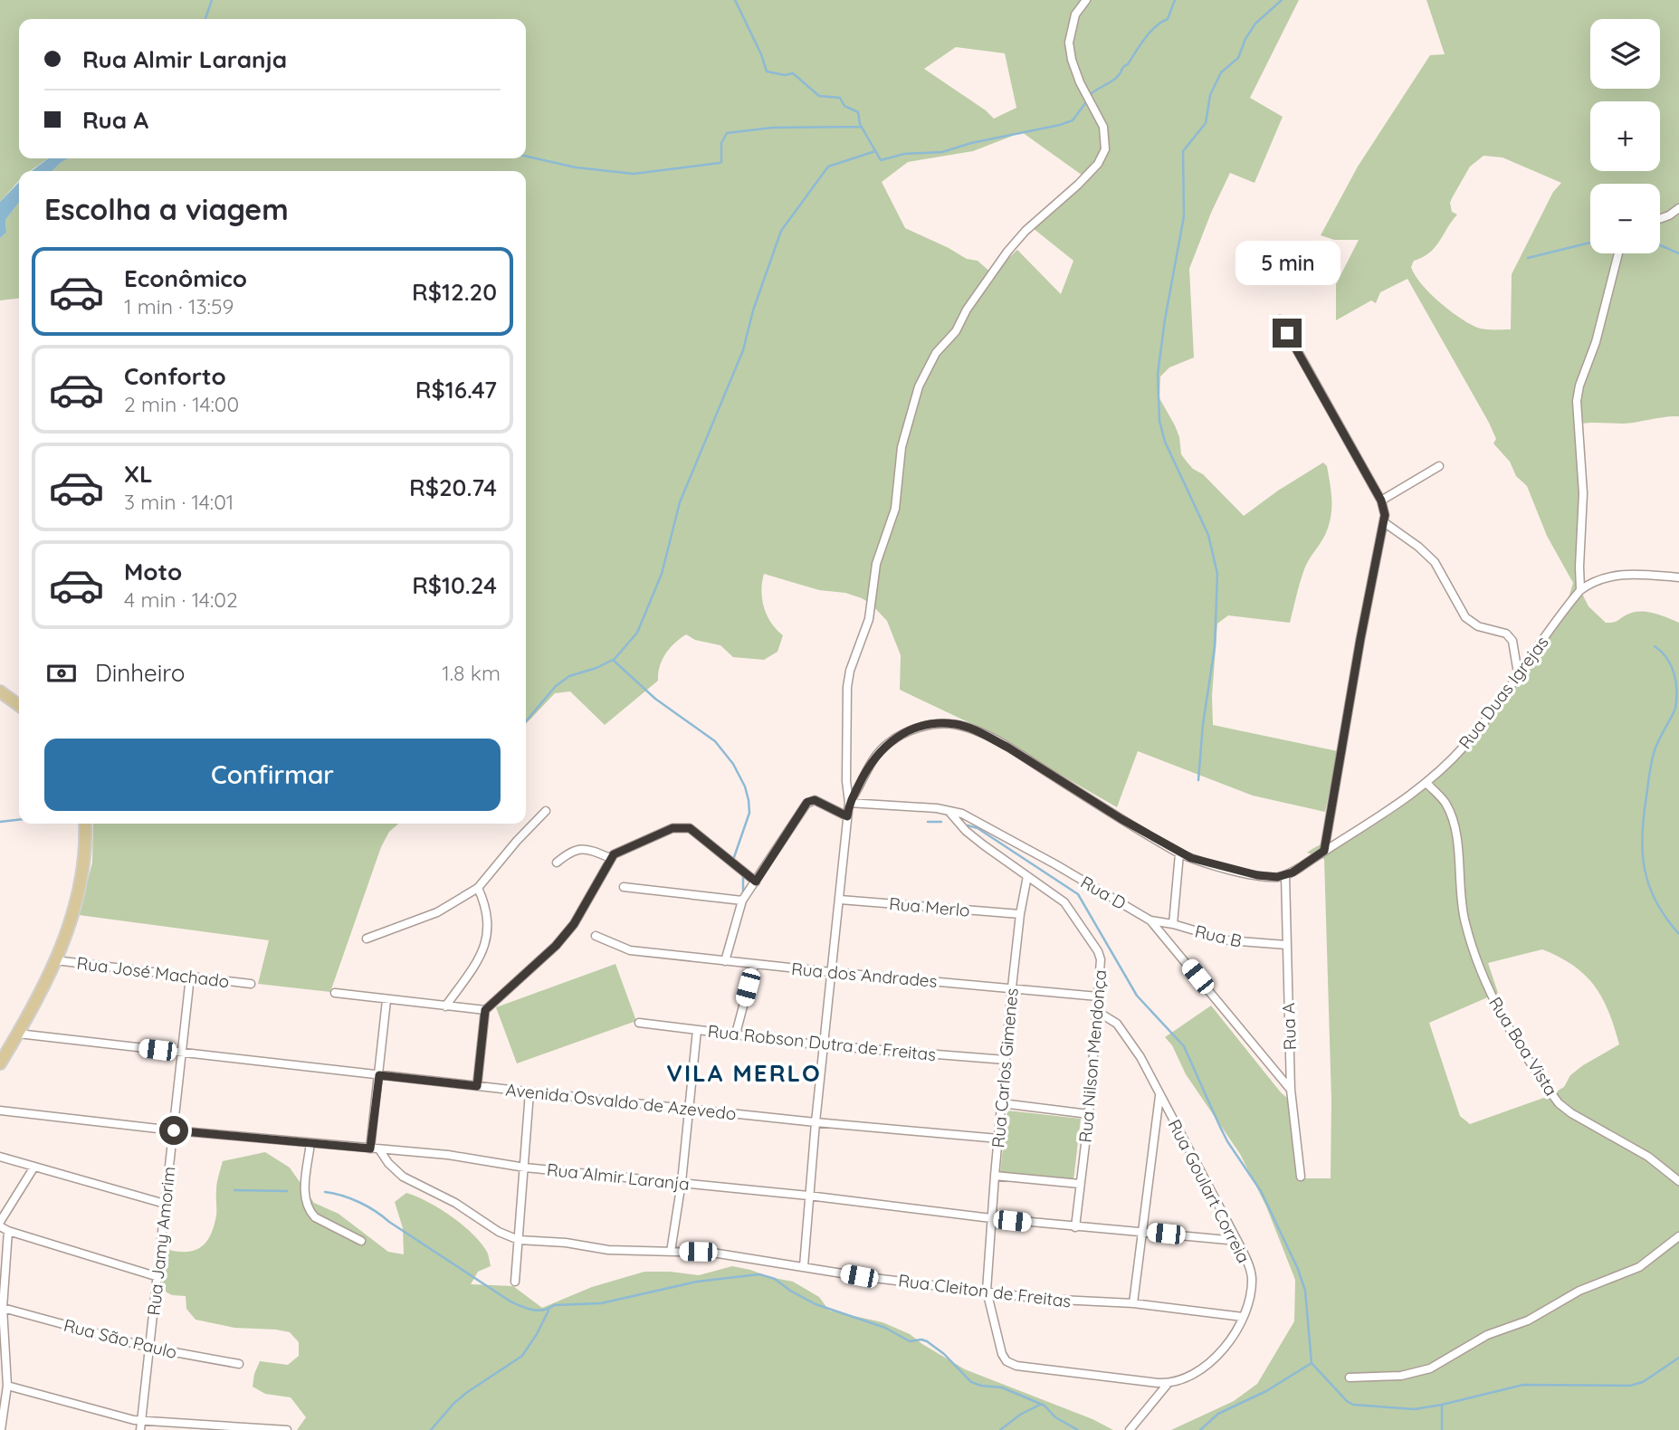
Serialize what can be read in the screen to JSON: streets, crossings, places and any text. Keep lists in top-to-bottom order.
{
  "streets": {
    "street": [
      "Rua Duas Igrejas",
      "Rua D",
      "Rua Merlo",
      "Rua B",
      "Rua José Machado",
      "Rua dos Andrades",
      "Rua A",
      "Rua Robson Dutra de Freitas",
      "Rua Boa Vista",
      "Rua Nilson Mendonça",
      "Rua Carlos Gimenes",
      "Avenida Osvaldo de Azevedo",
      "Rua Almir Laranja",
      "Rua Goulart Correia",
      "Rua Jamy Amorim",
      "Rua Cleiton de Freitas",
      "Rua São Paulo"
    ]
  },
  "crossings": [
    ["Rua Duas Igrejas", "Rua A"],
    ["Rua Duas Igrejas", "Rua Boa Vista"],
    ["Rua D", "Rua B"],
    ["Rua D", "Rua A"],
    ["Rua Merlo", "Rua Carlos Gimenes"],
    ["Rua B", "Rua A"],
    ["Rua José Machado", "Rua Jamy Amorim"],
    ["Rua dos Andrades", "Rua Nilson Mendonça"],
    ["Rua dos Andrades", "Rua Carlos Gimenes"],
    ["Rua Robson Dutra de Freitas", "Rua Carlos Gimenes"],
    ["Rua Nilson Mendonça", "Rua Carlos Gimenes"],
    ["Rua Nilson Mendonça", "Rua Almir Laranja"],
    ["Rua Nilson Mendonça", "Rua Goulart Correia"],
    ["Rua Carlos Gimenes", "Avenida Osvaldo de Azevedo"],
    ["Rua Carlos Gimenes", "Rua Almir Laranja"],
    ["Rua Carlos Gimenes", "Rua Goulart Correia"],
    ["Rua Carlos Gimenes", "Rua Cleiton de Freitas"],
    ["Avenida Osvaldo de Azevedo", "Rua Jamy Amorim"],
    ["Rua Almir Laranja", "Rua Goulart Correia"],
    ["Rua Almir Laranja", "Rua Jamy Amorim"],
    ["Rua Almir Laranja", "Rua Cleiton de Freitas"],
    ["Rua Goulart Correia", "Rua Cleiton de Freitas"],
    ["Rua Jamy Amorim", "Rua São Paulo"]
  ],
  "districts": ["VILA MERLO"],
  "page": {
    "map_buttons": ["+", "−"],
    "banner": ["Rua Almir Laranja", "Rua A"],
    "heading": "Escolha a viagem",
    "bubble": "5 min",
    "list": [
      {
        "name": "Econômico",
        "note": "1 min · 13:59",
        "value": "R$12.20"
      },
      {
        "name": "Conforto",
        "note": "2 min · 14:00",
        "value": "R$16.47"
      },
      {
        "name": "XL",
        "note": "3 min · 14:01",
        "value": "R$20.74"
      },
      {
        "name": "Moto",
        "note": "4 min · 14:02",
        "value": "R$10.24"
      }
    ],
    "pay": ["Dinheiro", "1.8 km"],
    "buttons": "Confirmar"
  }
}
